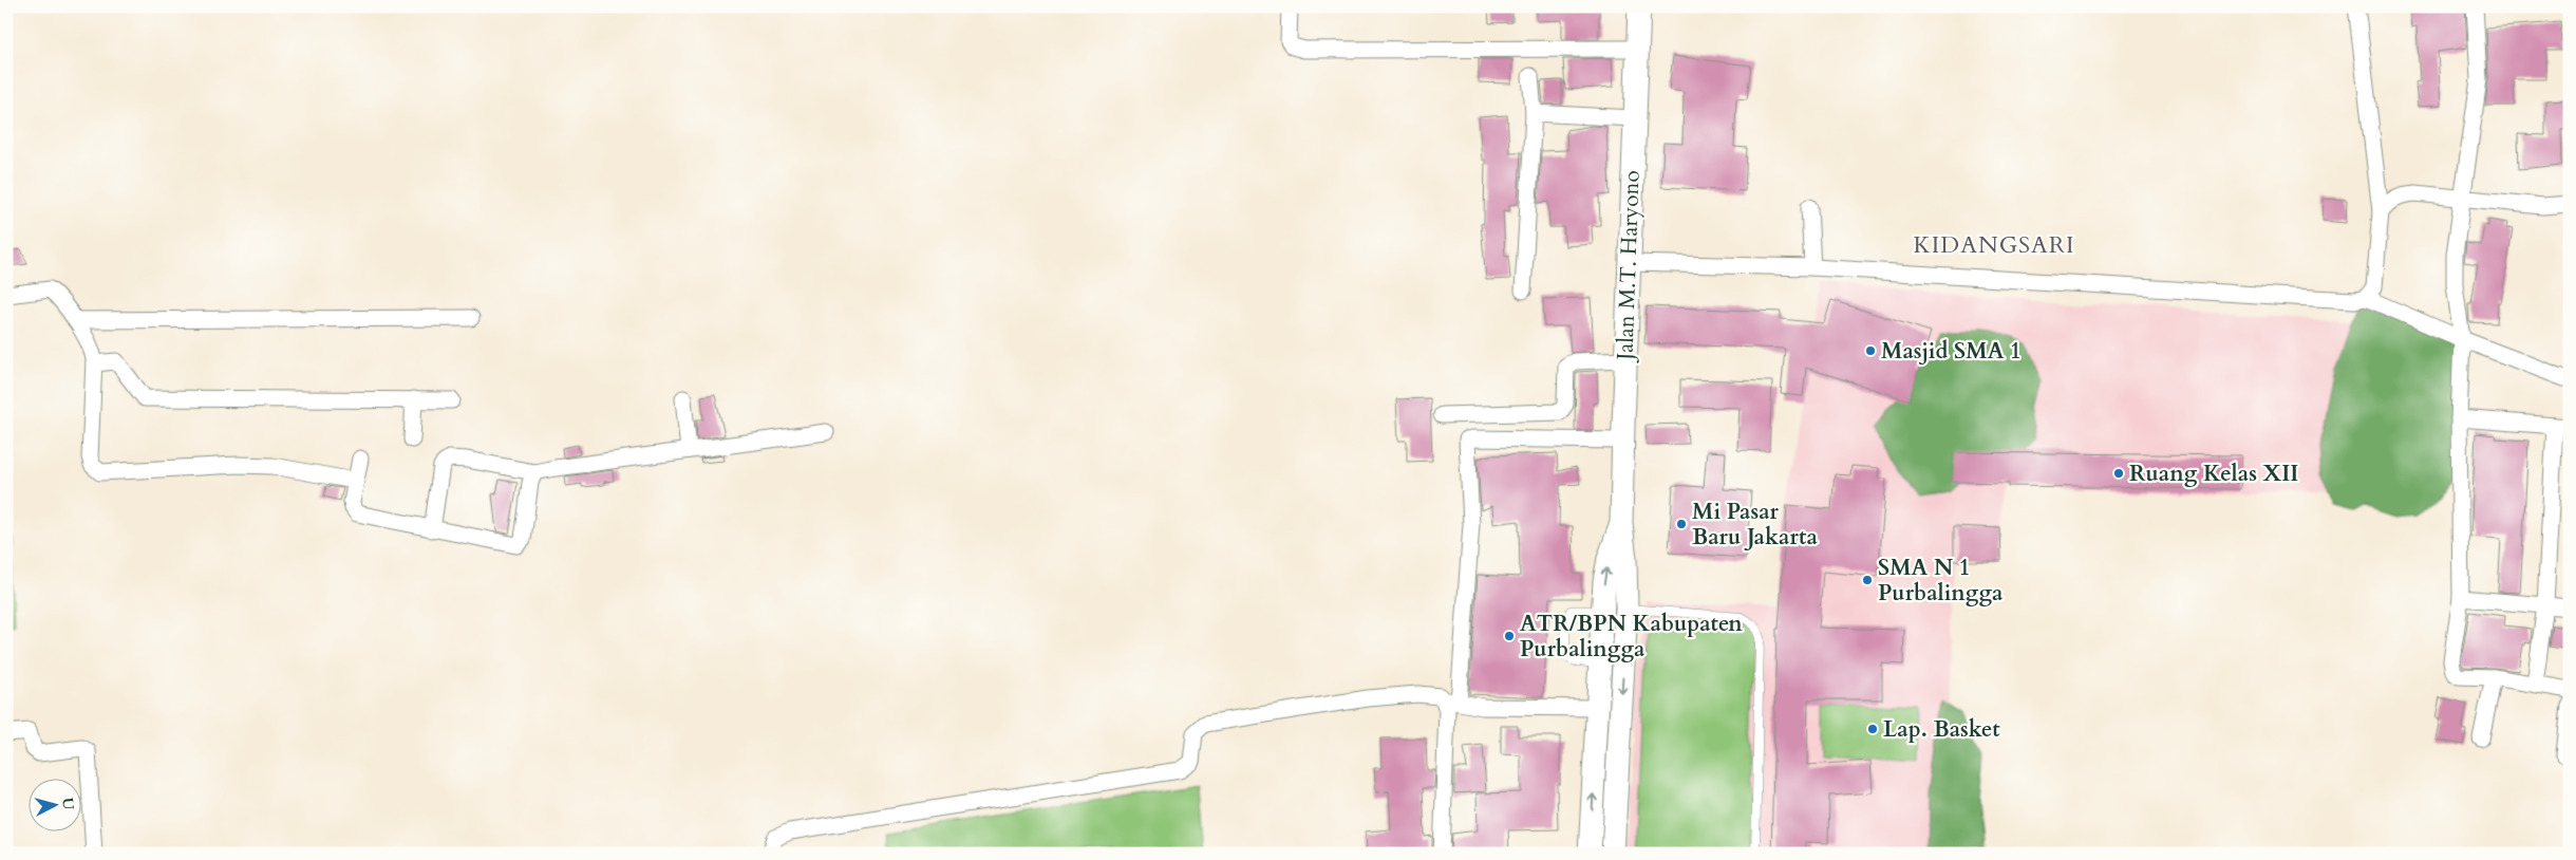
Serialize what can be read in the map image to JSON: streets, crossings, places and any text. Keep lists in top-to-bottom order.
{
  "streets": {
    "main road": ["Jalan M.T. Haryono"]
  },
  "districts": ["KIDANGSARI"],
  "places": [
    "Masjid SMA 1",
    "Ruang Kelas XII",
    "Mi Pasar Baru Jakarta",
    "SMA N 1 Purbalingga",
    "ATR/BPN Kabupaten Purbalingga",
    "Lap. Basket"
  ],
  "north": "right"
}
